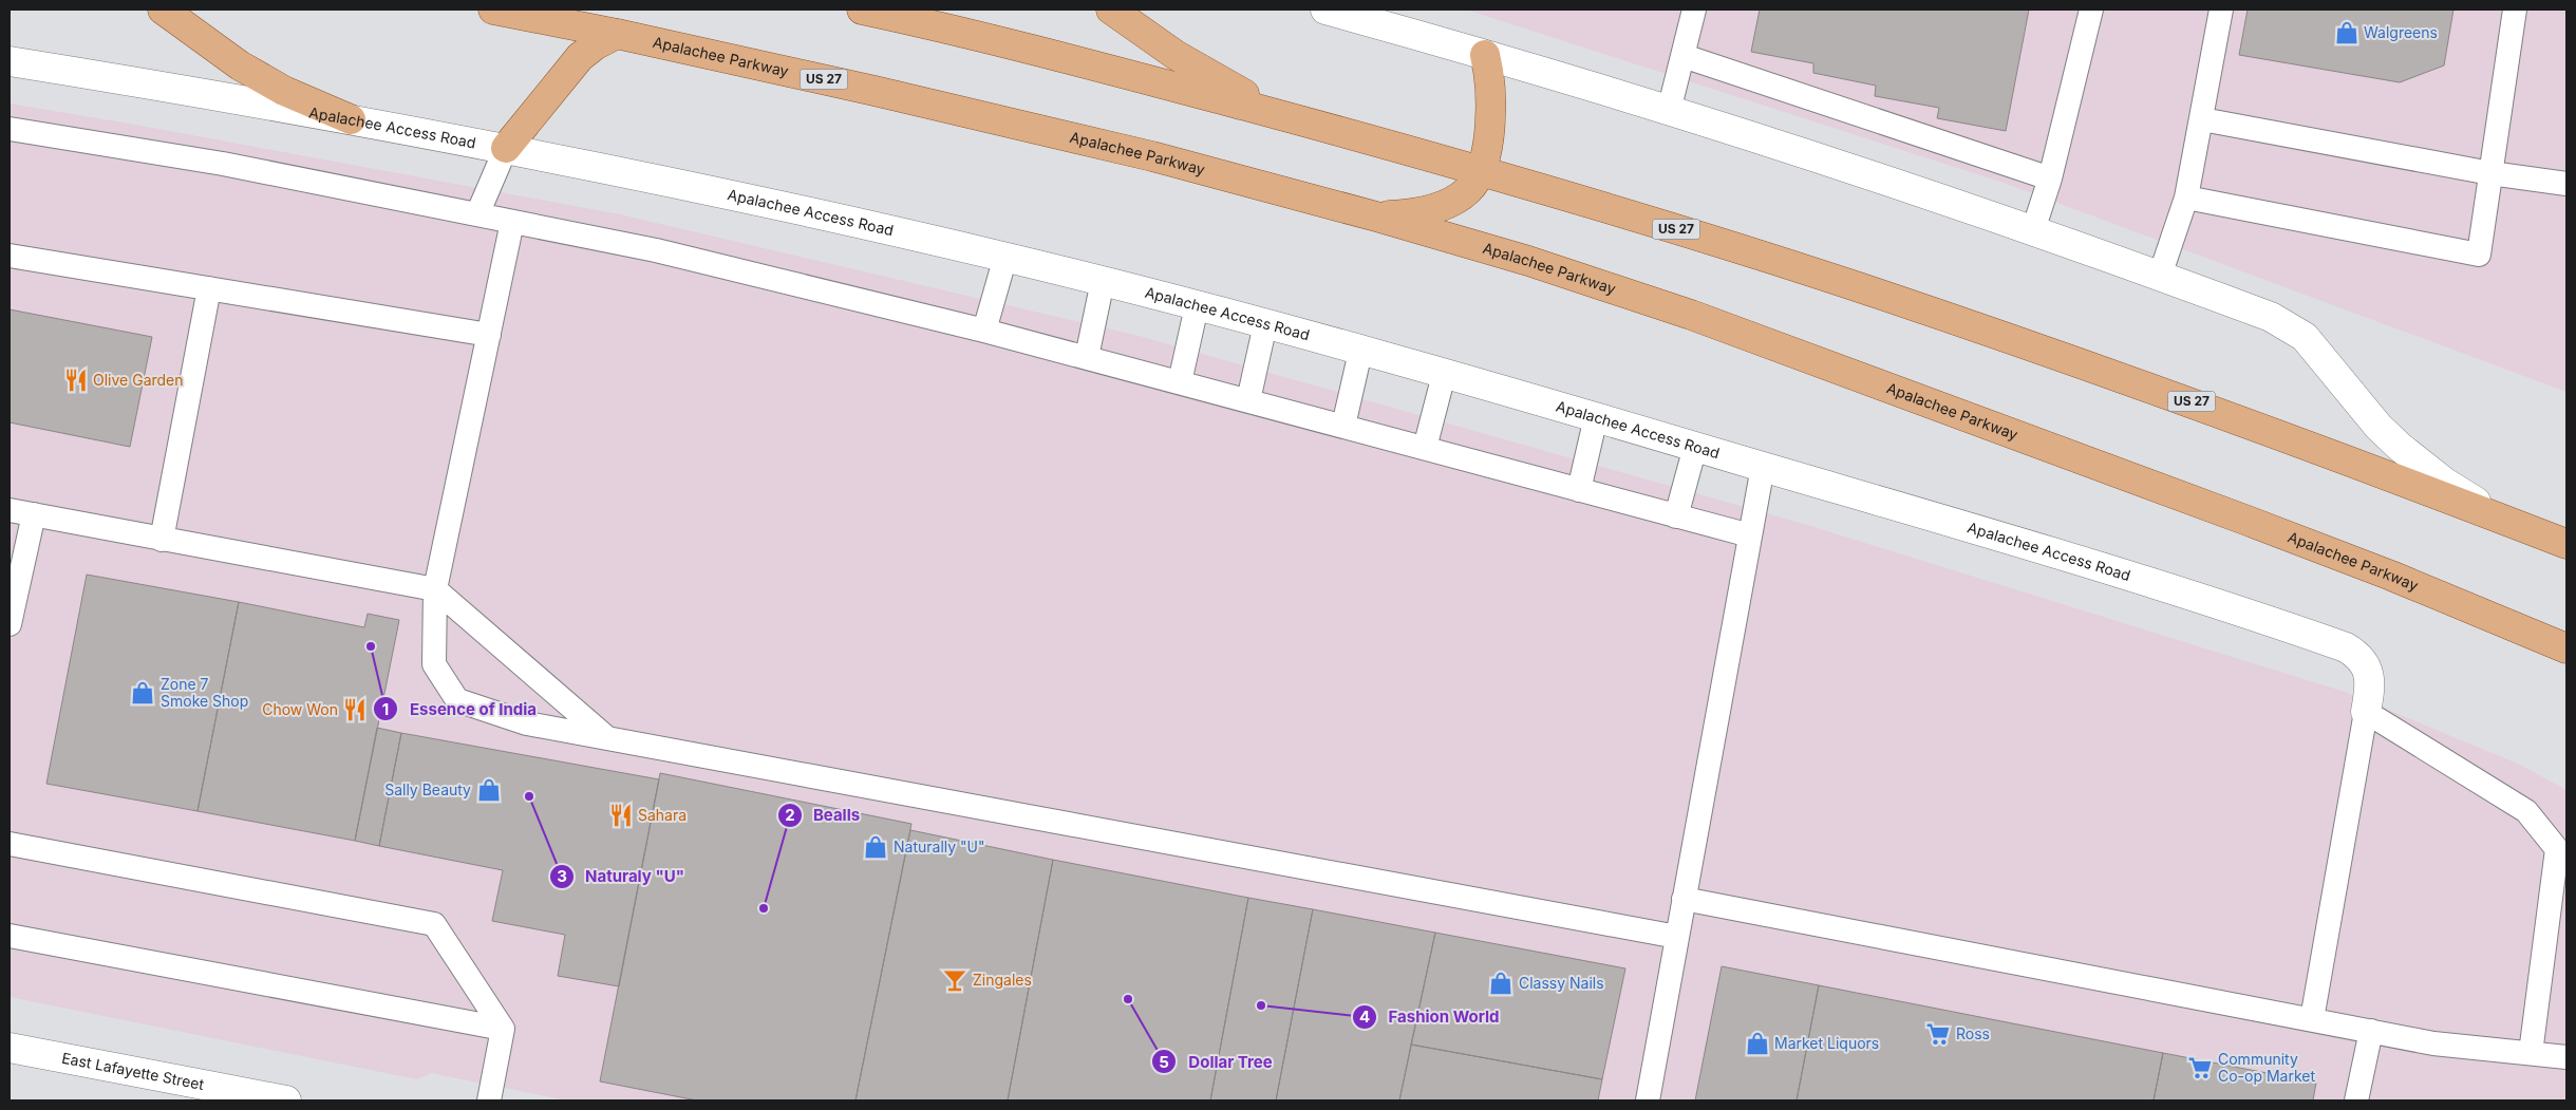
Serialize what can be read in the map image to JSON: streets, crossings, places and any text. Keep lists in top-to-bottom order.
{
  "streets": {
    "main road": ["Apalachee Parkway", "US 27"],
    "street": ["Apalachee Access Road", "East Lafayette Street"]
  },
  "places": {
    "shop": [
      "Walgreens",
      "Zone 7 Smoke Shop",
      "Sally Beauty",
      "Naturally \"U\"",
      "Classy Nails",
      "Market Liquors"
    ],
    "restaurant": ["Olive Garden", "Chow Won", "Sahara"],
    "other": [
      "Essence of India",
      "Naturaly \"U\"",
      "Bealls",
      "Dollar Tree",
      "Fashion World"
    ],
    "bar": ["Zingales"],
    "supermarket": ["Ross", "Community Co-op Market"]
  }
}
